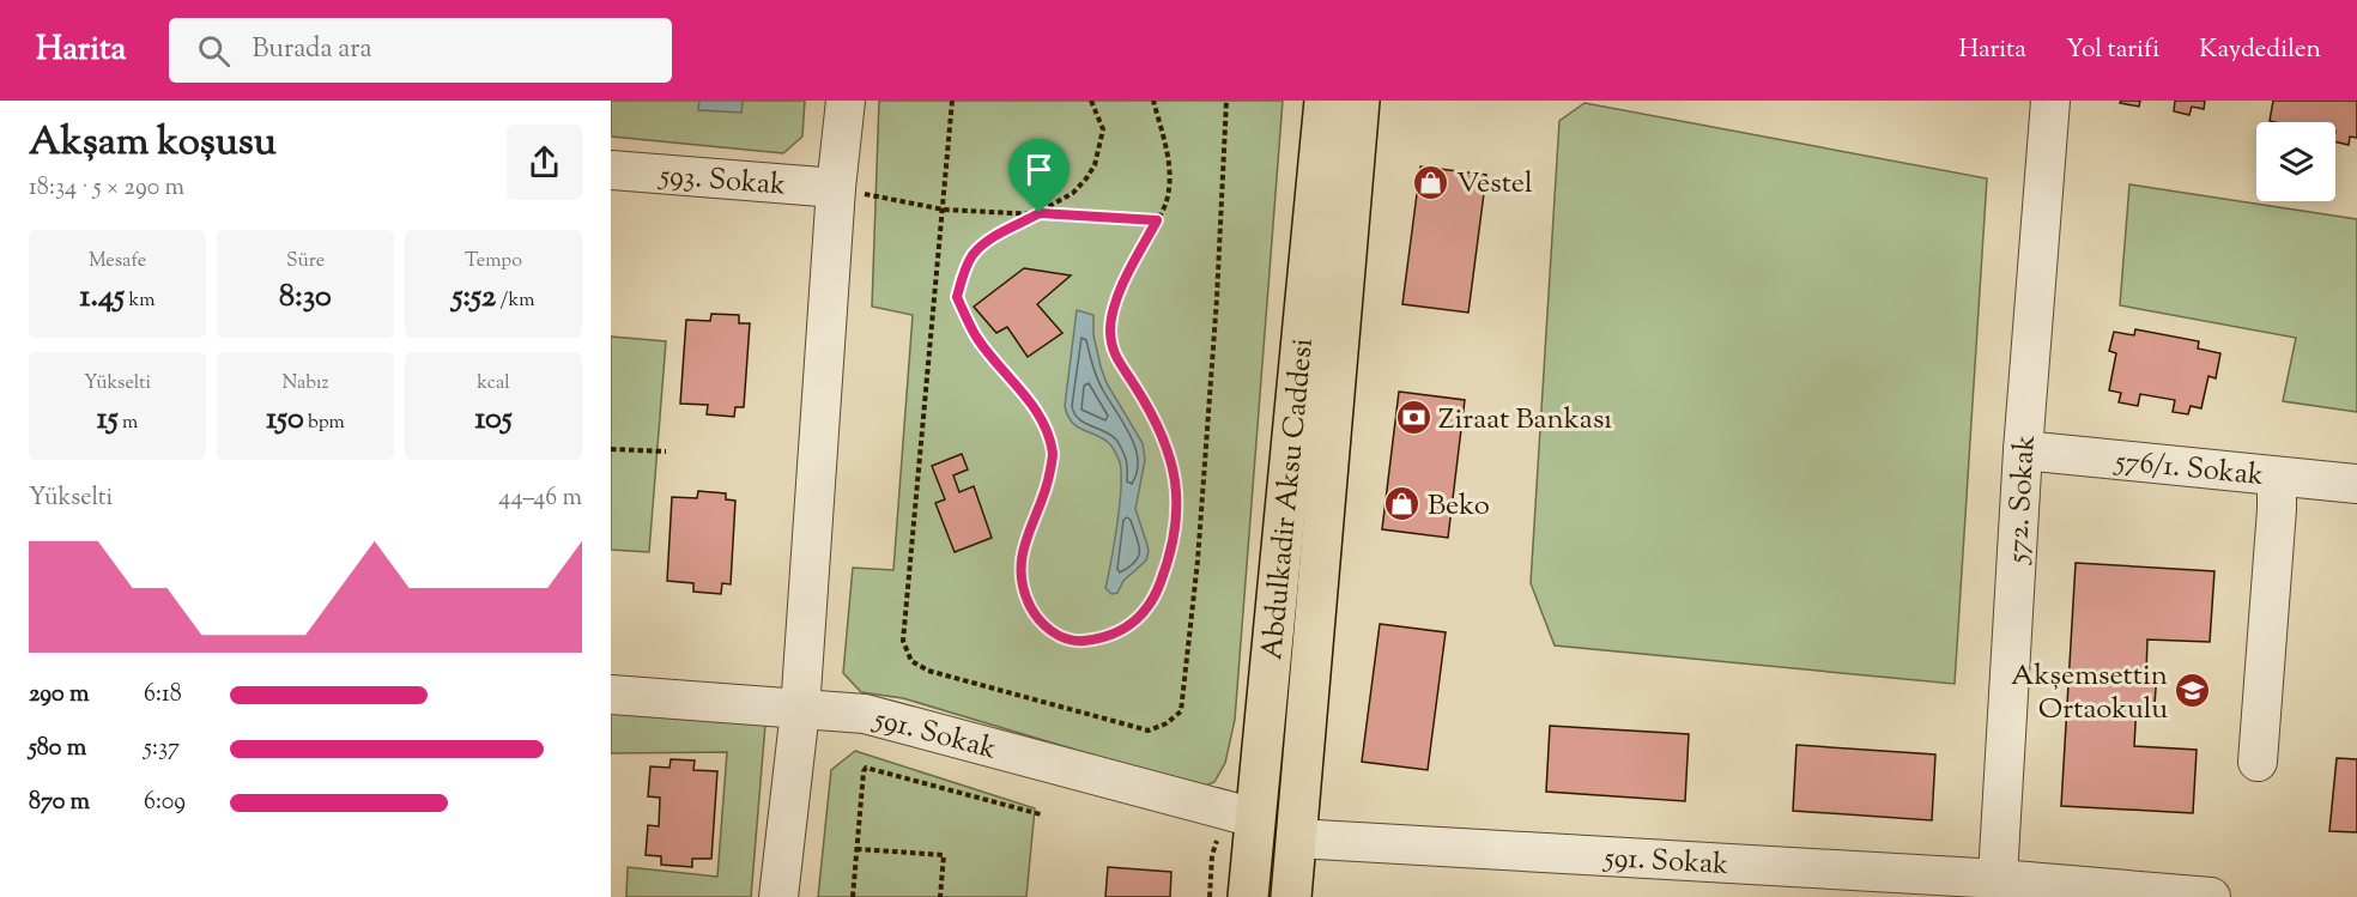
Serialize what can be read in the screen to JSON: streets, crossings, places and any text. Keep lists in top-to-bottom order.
{
  "streets": {
    "main road": ["Abdulkadir Aksu Caddesi"],
    "street": [
      "593. Sokak",
      "576/1. Sokak",
      "572. Sokak",
      "591. Sokak"
    ]
  },
  "crossings": [
    ["576/1. Sokak", "572. Sokak"],
    ["572. Sokak", "591. Sokak"],
    ["Abdulkadir Aksu Caddesi", "591. Sokak"]
  ],
  "places": {
    "shop": ["Vestel", "Beko"],
    "bank": ["Ziraat Bankası"],
    "school or university": ["Akşemsettin Ortaokulu"]
  },
  "page": {
    "header": "Harita",
    "search": "Burada ara",
    "nav": ["Harita", "Yol tarifi", "Kaydedilen"],
    "heading": ["Akşam koşusu", "18:34 · 5 × 290 m"],
    "stats": [
      ["Mesafe", "1.45 km"],
      ["Süre", "8:30"],
      ["Tempo", "5:52 /km"],
      ["Yükselti", "15 m"],
      ["Nabız", "150 bpm"],
      ["kcal", "105"]
    ],
    "chart": ["Yükselti", "44–46 m"],
    "list": [
      {
        "name": "290 m",
        "note": "6:18"
      },
      {
        "name": "580 m",
        "note": "5:37"
      },
      {
        "name": "870 m",
        "note": "6:09"
      }
    ]
  }
}
